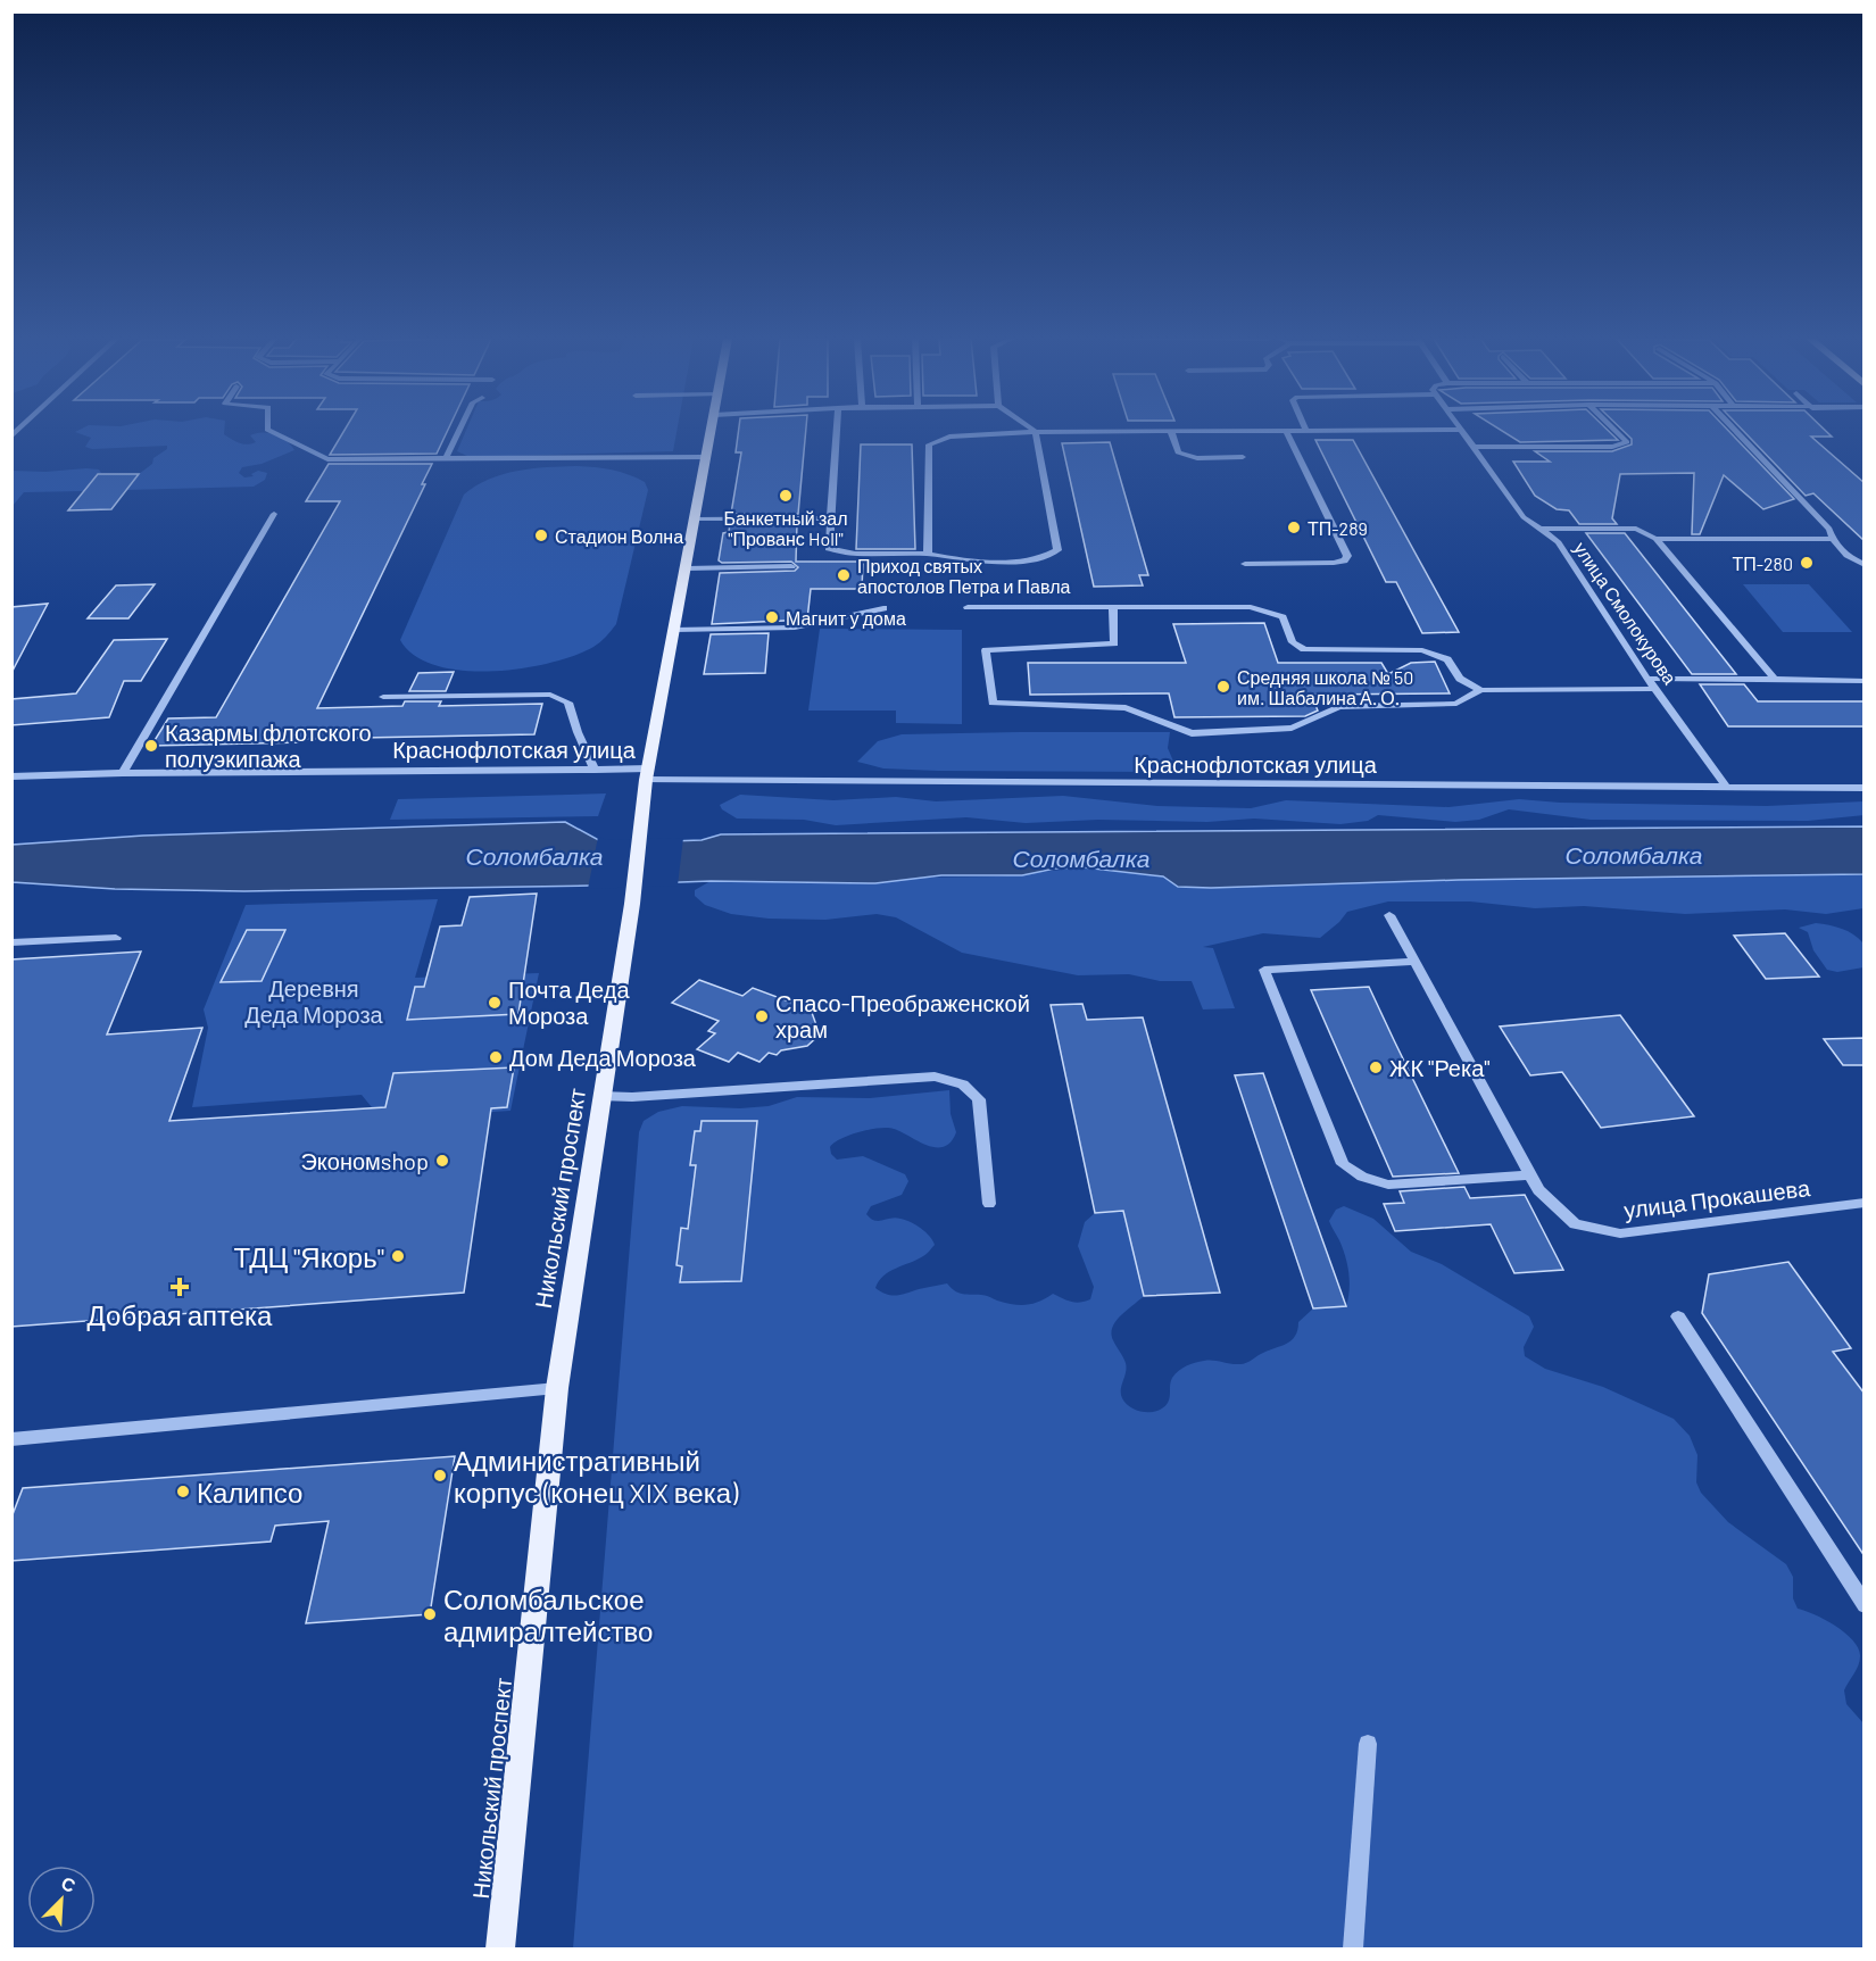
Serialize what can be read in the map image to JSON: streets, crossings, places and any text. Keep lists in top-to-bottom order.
{
  "streets": {
    "main road": ["Никольский проспект"],
    "street": ["улица Смолокурова", "Краснофлотская улица", "улица Прокашева"]
  },
  "crossings": [
    ["улица Смолокурова", "Краснофлотская улица"],
    ["Краснофлотская улица", "Никольский проспект"]
  ],
  "water": ["Соломбалка"],
  "parks": ["Деревня Деда Мороза"],
  "places": {
    "other": [
      "Банкетный зал \"Прованс Holl\"",
      "ТП-289",
      "Стадион Волна",
      "ТП-280",
      "Приход святых апостолов Петра и Павла",
      "Магнит у дома",
      "Средняя школа № 50 им. Шабалина А. О.",
      "Казармы флотского полуэкипажа",
      "Почта Деда Мороза",
      "Спасо-Преображенской храм",
      "Дом Деда Мороза",
      "ЖК \"Река\"",
      "Экономshop",
      "ТДЦ \"Якорь\"",
      "Административный корпус (конец XIX века)",
      "Калипсо",
      "Соломбальское адмиралтейство"
    ],
    "health": ["Добрая аптека"]
  },
  "north": "top right"
}
